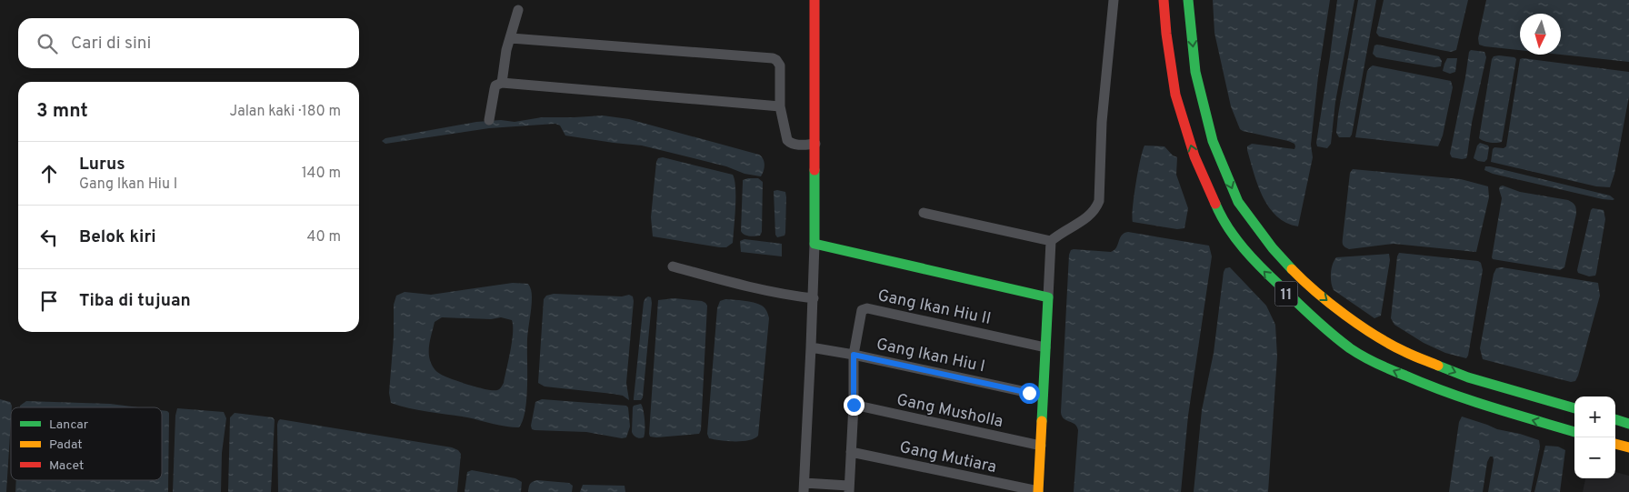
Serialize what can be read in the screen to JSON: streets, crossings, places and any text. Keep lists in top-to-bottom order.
{
  "streets": {
    "main road": ["11"],
    "street": [
      "Gang Ikan Hiu II",
      "Gang Ikan Hiu I",
      "Gang Musholla",
      "Gang Mutiara"
    ]
  },
  "crossings": [
    ["Gang Ikan Hiu II", "Gang Ikan Hiu I"]
  ],
  "legend": ["Lancar", "Padat", "Macet"],
  "north": "bottom",
  "page": {
    "search": "Cari di sini",
    "heading": ["3 mnt", "Jalan kaki · 180 m"],
    "list": [
      ["Lurus", "Gang Ikan Hiu I", "140 m"],
      ["Belok kiri", "40 m"],
      "Tiba di tujuan"
    ],
    "map_buttons": ["+", "−"]
  }
}
